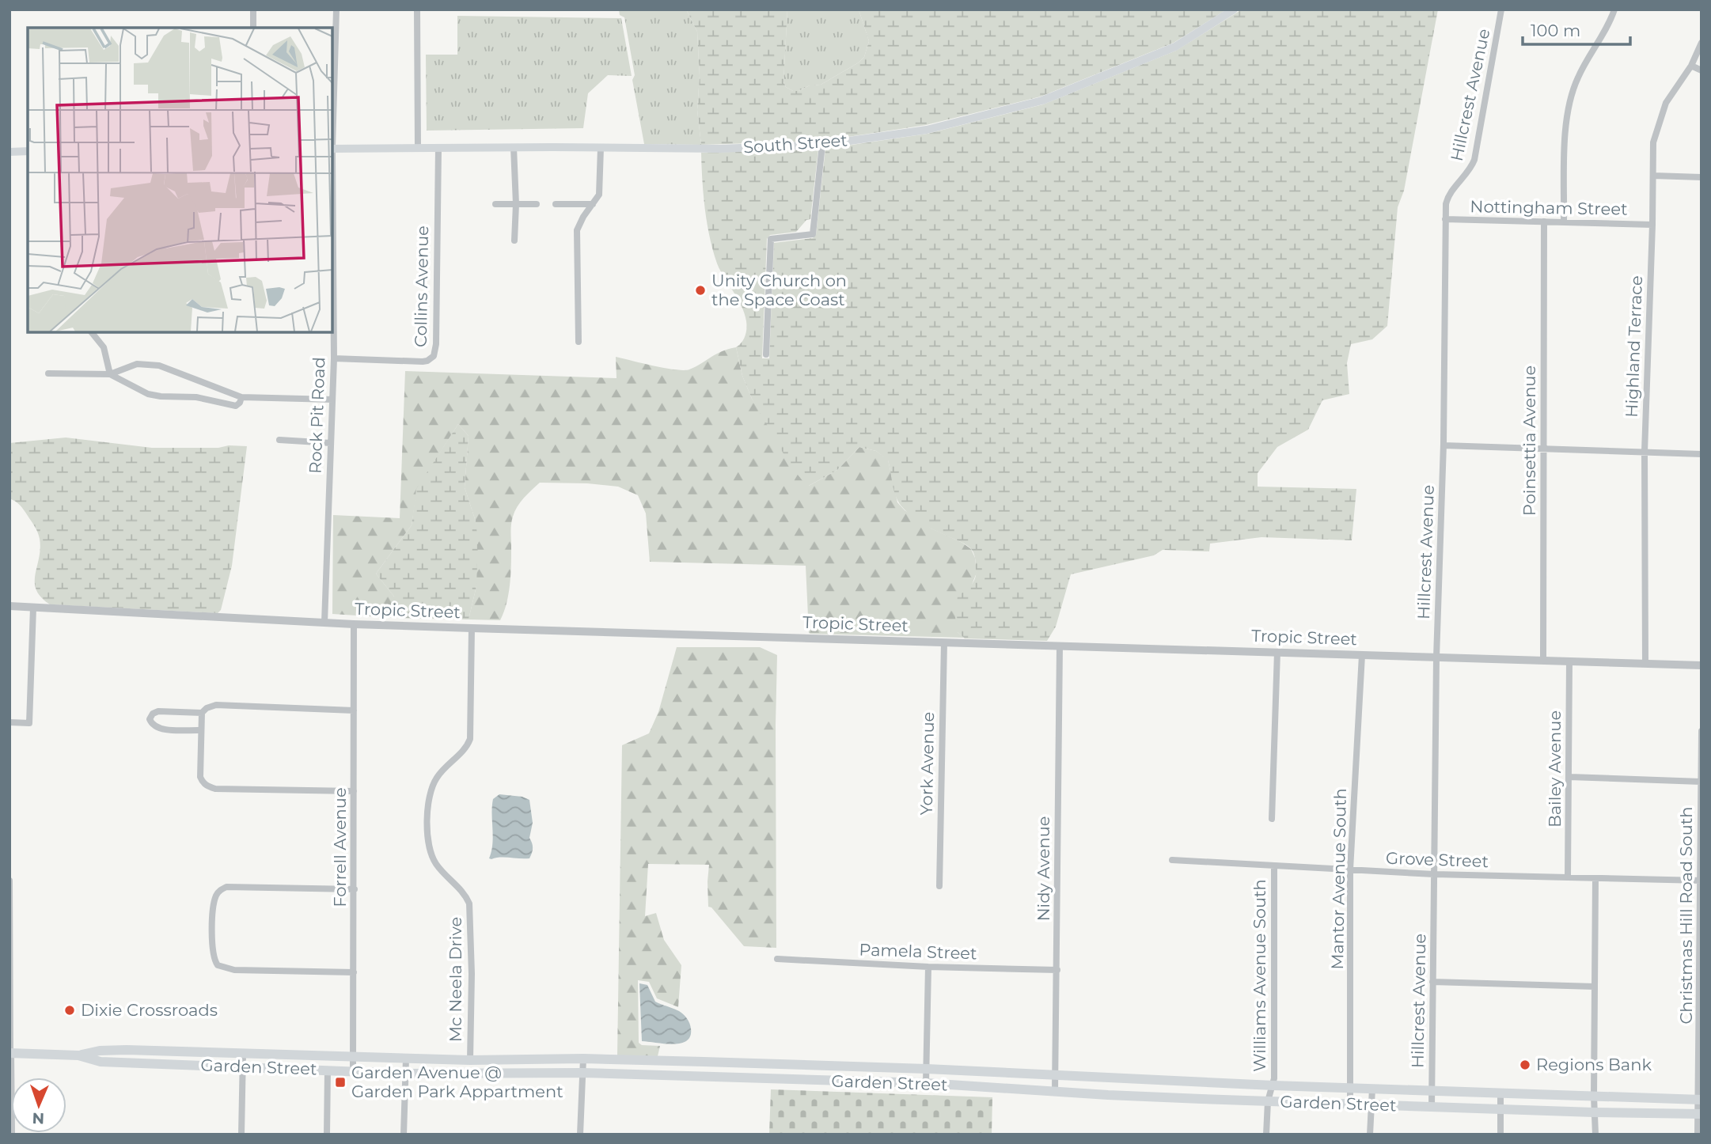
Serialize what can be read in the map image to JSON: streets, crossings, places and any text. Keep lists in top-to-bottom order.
{
  "streets": {
    "main road": ["South Street", "Garden Street"],
    "street": [
      "Hillcrest Avenue",
      "Nottingham Street",
      "Collins Avenue",
      "Highland Terrace",
      "Rock Pit Road",
      "Poinsettia Avenue",
      "Tropic Street",
      "York Avenue",
      "Bailey Avenue",
      "Forrell Avenue",
      "Grove Street",
      "Nidy Avenue",
      "Mantor Avenue South",
      "Christmas Hill Road South",
      "Pamela Street",
      "Williams Avenue South",
      "Mc Neela Drive"
    ]
  },
  "crossings": [
    ["Hillcrest Avenue", "Nottingham Street"],
    ["Hillcrest Avenue", "Tropic Street"],
    ["Hillcrest Avenue", "Grove Street"],
    ["Hillcrest Avenue", "Garden Street"],
    ["South Street", "Collins Avenue"],
    ["Nottingham Street", "Highland Terrace"],
    ["Nottingham Street", "Poinsettia Avenue"],
    ["Collins Avenue", "Rock Pit Road"],
    ["Highland Terrace", "Tropic Street"],
    ["Rock Pit Road", "Tropic Street"],
    ["Poinsettia Avenue", "Tropic Street"],
    ["Tropic Street", "York Avenue"],
    ["Tropic Street", "Bailey Avenue"],
    ["Tropic Street", "Forrell Avenue"],
    ["Tropic Street", "Nidy Avenue"],
    ["Tropic Street", "Mantor Avenue South"],
    ["Tropic Street", "Mc Neela Drive"],
    ["Bailey Avenue", "Grove Street"],
    ["Forrell Avenue", "Garden Street"],
    ["Grove Street", "Mantor Avenue South"],
    ["Grove Street", "Christmas Hill Road South"],
    ["Grove Street", "Williams Avenue South"],
    ["Nidy Avenue", "Pamela Street"],
    ["Nidy Avenue", "Garden Street"],
    ["Mantor Avenue South", "Garden Street"],
    ["Christmas Hill Road South", "Garden Street"],
    ["Williams Avenue South", "Garden Street"],
    ["Mc Neela Drive", "Garden Street"]
  ],
  "places": {
    "other": ["Unity Church on the Space Coast", "Dixie Crossroads", "Regions Bank"],
    "transit": ["Garden Avenue @ Garden Park Appartment"]
  },
  "scale_bar": "100 m",
  "north": "bottom"
}
